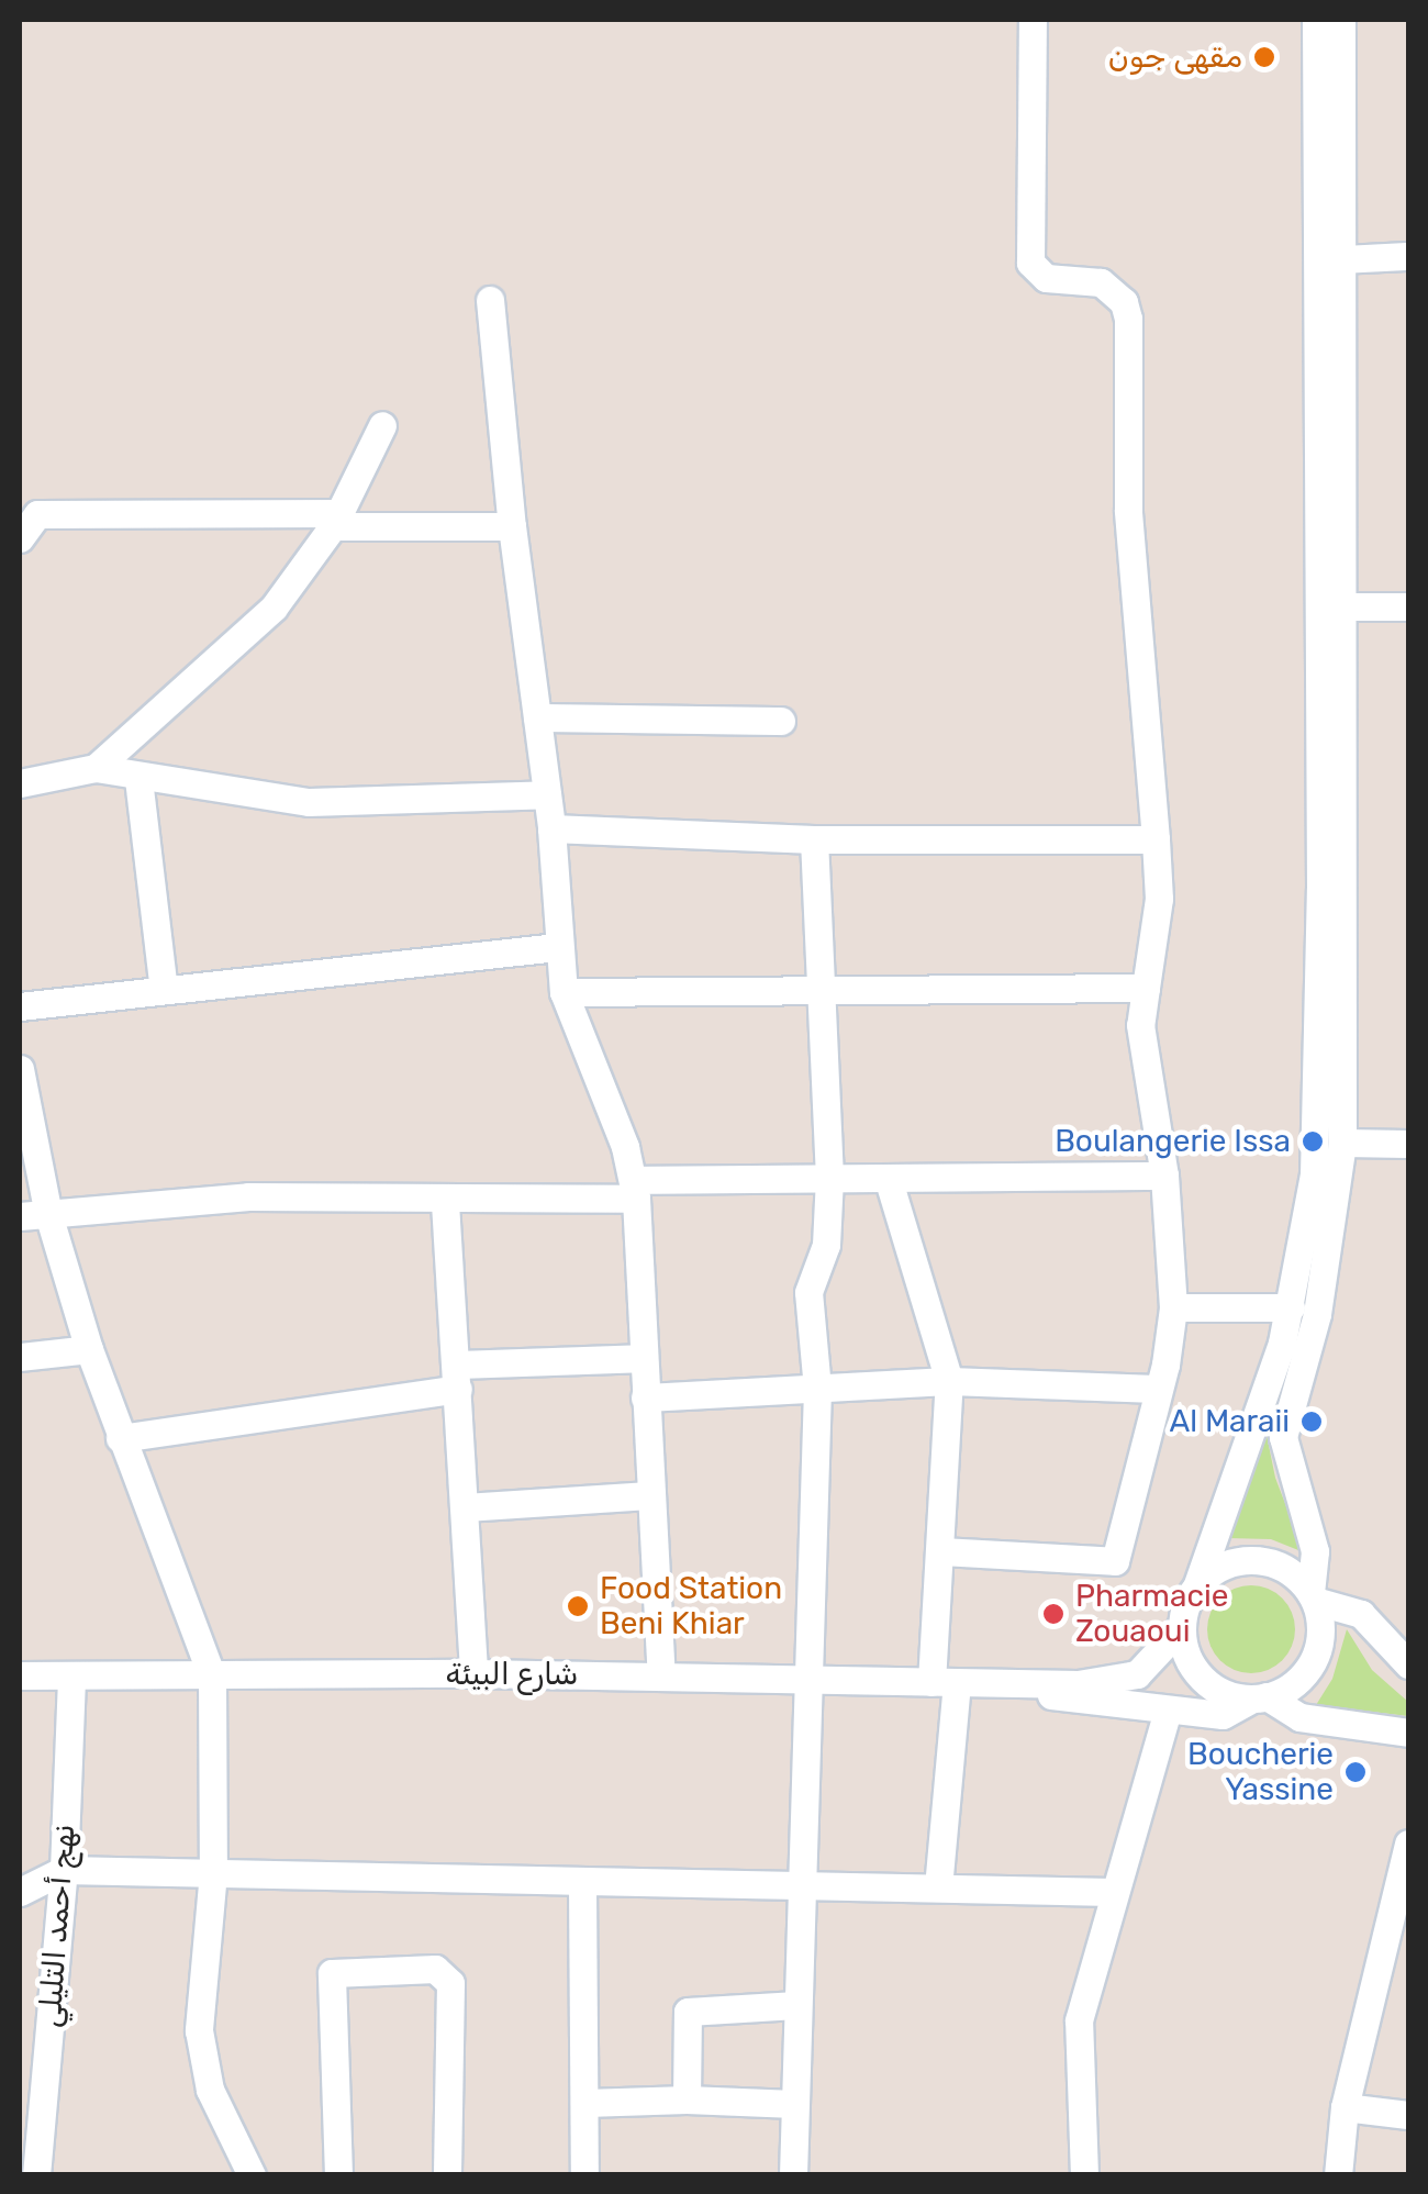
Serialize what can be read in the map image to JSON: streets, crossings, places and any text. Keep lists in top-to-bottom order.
{
  "streets": {
    "street": ["شارع البيئة", "نهج أحمد التليلي"]
  },
  "crossings": [
    ["شارع البيئة", "نهج أحمد التليلي"]
  ],
  "places": [
    "مقهى جون",
    "Boulangerie Issa",
    "Al Maraii",
    "Food Station Beni Khiar",
    "Pharmacie Zouaoui",
    "Boucherie Yassine"
  ]
}
